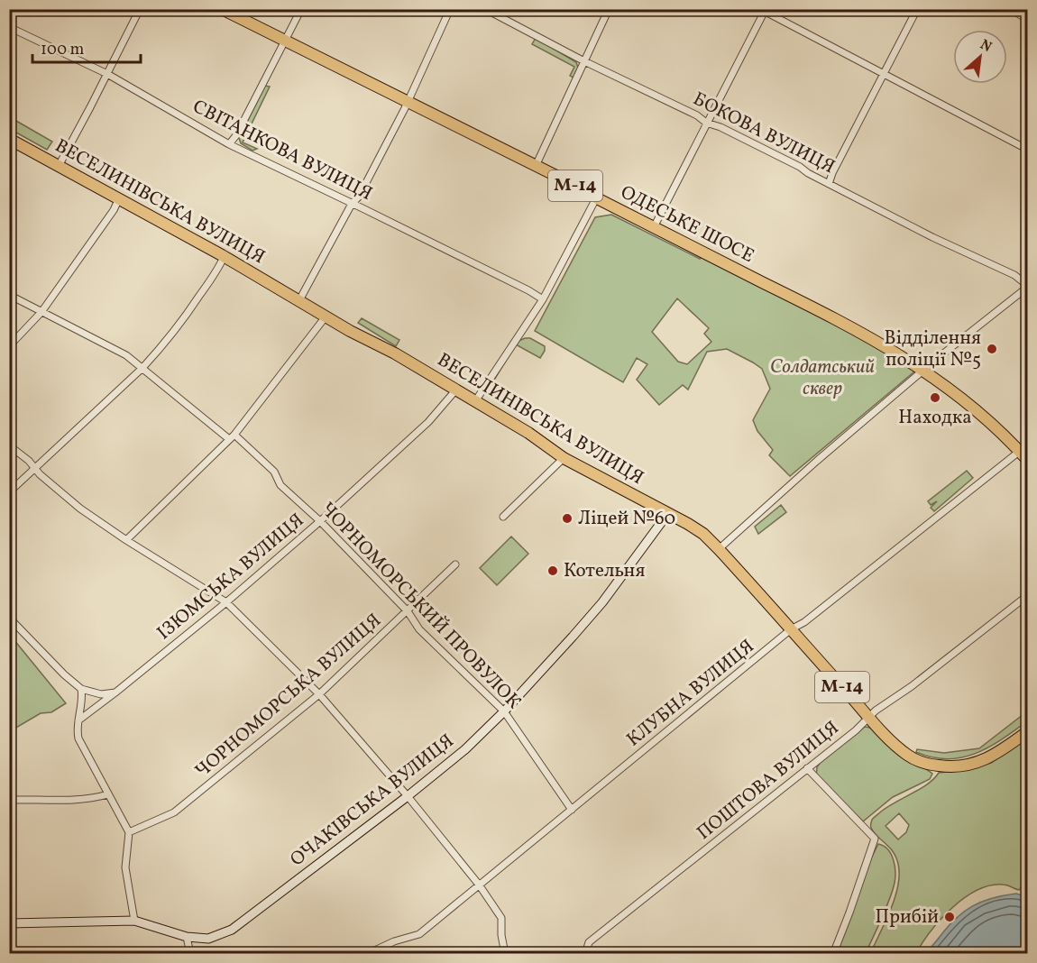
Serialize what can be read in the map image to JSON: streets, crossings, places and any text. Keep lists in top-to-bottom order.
{
  "streets": {
    "highway": ["М-14", "ВЕСЕЛИНІВСЬКА ВУЛИЦЯ", "ОДЕСЬКЕ ШОСЕ"],
    "street": [
      "БОКОВА ВУЛИЦЯ",
      "СВІТАНКОВА ВУЛИЦЯ",
      "ІЗЮМСЬКА ВУЛИЦЯ",
      "ЧОРНОМОРСЬКИЙ ПРОВУЛОК",
      "КЛУБНА ВУЛИЦЯ",
      "ЧОРНОМОРСЬКА ВУЛИЦЯ",
      "ПОШТОВА ВУЛИЦЯ",
      "ОЧАКІВСЬКА ВУЛИЦЯ"
    ]
  },
  "crossings": [
    ["ВЕСЕЛИНІВСЬКА ВУЛИЦЯ", "ІЗЮМСЬКА ВУЛИЦЯ"],
    ["ВЕСЕЛИНІВСЬКА ВУЛИЦЯ", "КЛУБНА ВУЛИЦЯ"],
    ["ВЕСЕЛИНІВСЬКА ВУЛИЦЯ", "ПОШТОВА ВУЛИЦЯ"],
    ["ВЕСЕЛИНІВСЬКА ВУЛИЦЯ", "ОЧАКІВСЬКА ВУЛИЦЯ"],
    ["ОДЕСЬКЕ ШОСЕ", "КЛУБНА ВУЛИЦЯ"],
    ["ІЗЮМСЬКА ВУЛИЦЯ", "ЧОРНОМОРСЬКИЙ ПРОВУЛОК"],
    ["ЧОРНОМОРСЬКИЙ ПРОВУЛОК", "КЛУБНА ВУЛИЦЯ"],
    ["ЧОРНОМОРСЬКИЙ ПРОВУЛОК", "ЧОРНОМОРСЬКА ВУЛИЦЯ"],
    ["ЧОРНОМОРСЬКИЙ ПРОВУЛОК", "ОЧАКІВСЬКА ВУЛИЦЯ"]
  ],
  "parks": ["Солдатський сквер"],
  "places": [
    "Відділення поліції №5",
    "Находка",
    "Ліцей №60",
    "Котельня",
    "Прибій"
  ],
  "scale_bar": "100 m",
  "north": "top right"
}
